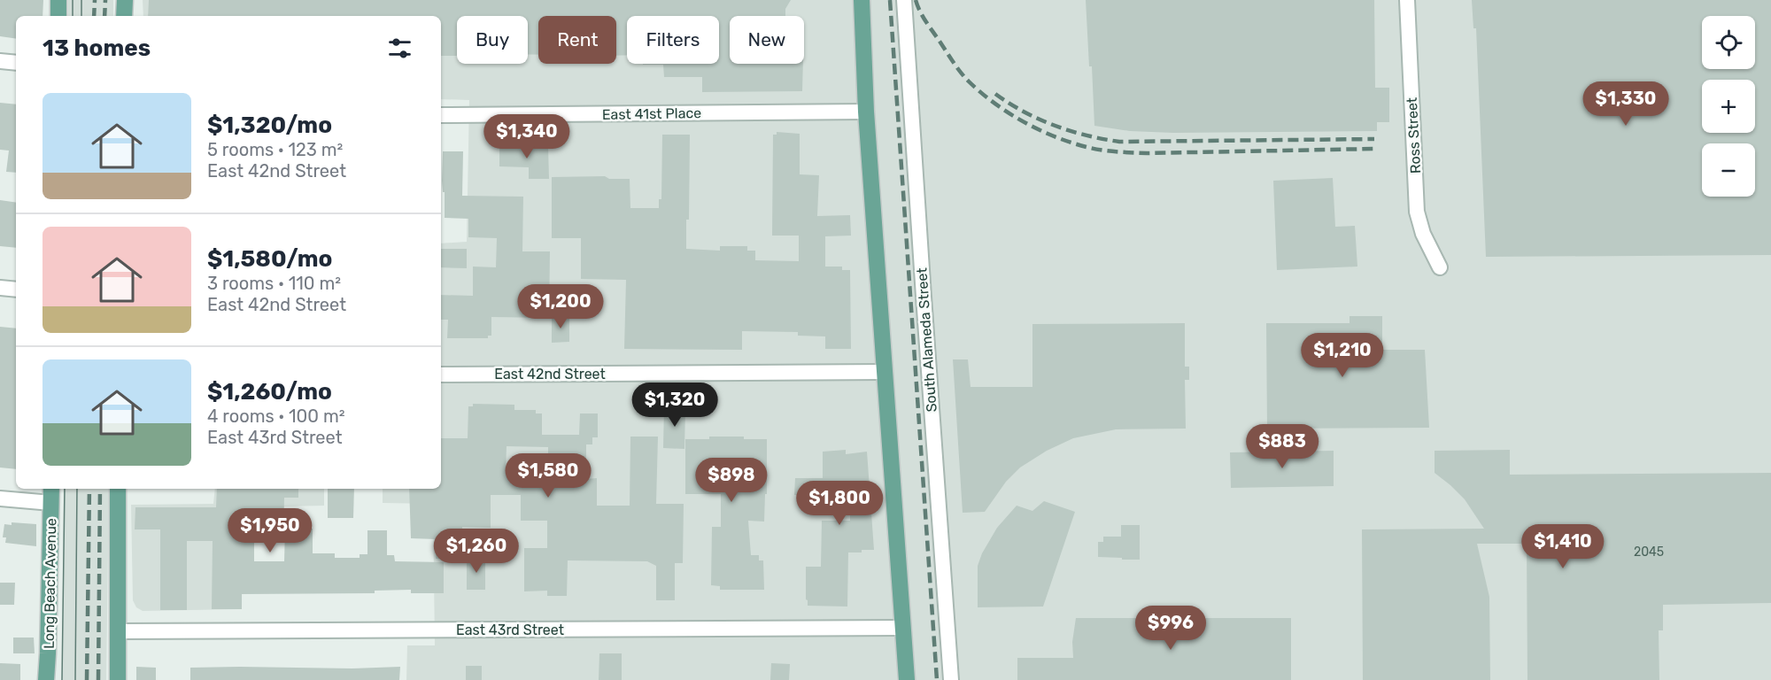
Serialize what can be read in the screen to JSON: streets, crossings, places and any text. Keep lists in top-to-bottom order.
{
  "streets": {
    "main road": ["Long Beach Avenue"],
    "street": [
      "East 41st Place",
      "Ross Street",
      "South Alameda Street",
      "East 42nd Street",
      "East 43rd Street"
    ]
  },
  "house_numbers": ["2045"],
  "page": {
    "map_buttons": ["+", "−"],
    "chip": [
      "Buy",
      "Rent",
      "Filters",
      "New"
    ],
    "heading": "13 homes",
    "list": [
      {
        "name": "$1,320/mo",
        "note": "5 rooms · 123 m² · East 42nd Street"
      },
      {
        "name": "$1,580/mo",
        "note": "3 rooms · 110 m² · East 42nd Street"
      },
      {
        "name": "$1,260/mo",
        "note": "4 rooms · 100 m² · East 43rd Street"
      }
    ],
    "price": [
      "$1,330",
      "$1,340",
      "$1,200",
      "$1,210",
      "$1,320",
      "$883",
      "$1,580",
      "$898",
      "$1,800",
      "$1,950",
      "$1,410",
      "$1,260",
      "$996"
    ]
  }
}
